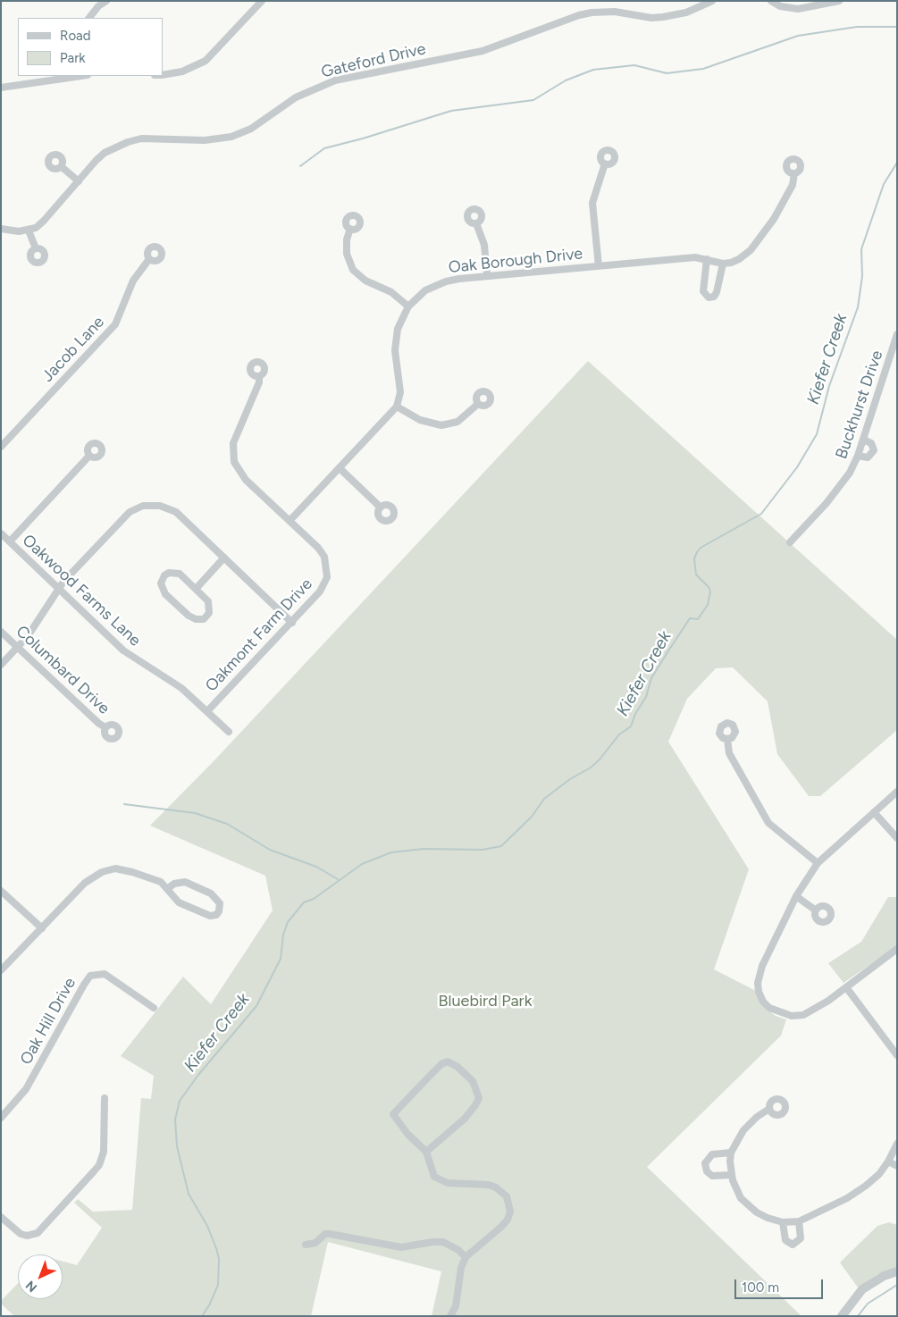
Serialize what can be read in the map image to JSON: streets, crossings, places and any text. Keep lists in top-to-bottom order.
{
  "streets": {
    "street": [
      "Gateford Drive",
      "Oak Borough Drive",
      "Jacob Lane",
      "Buckhurst Drive",
      "Oakwood Farms Lane",
      "Oakmont Farm Drive",
      "Columbard Drive",
      "Oak Hill Drive"
    ]
  },
  "crossings": [
    ["Oakwood Farms Lane", "Oakmont Farm Drive"]
  ],
  "water": ["Kiefer Creek"],
  "parks": ["Bluebird Park"],
  "legend": ["Road", "Park"],
  "scale_bar": "100 m",
  "north": "bottom left"
}
